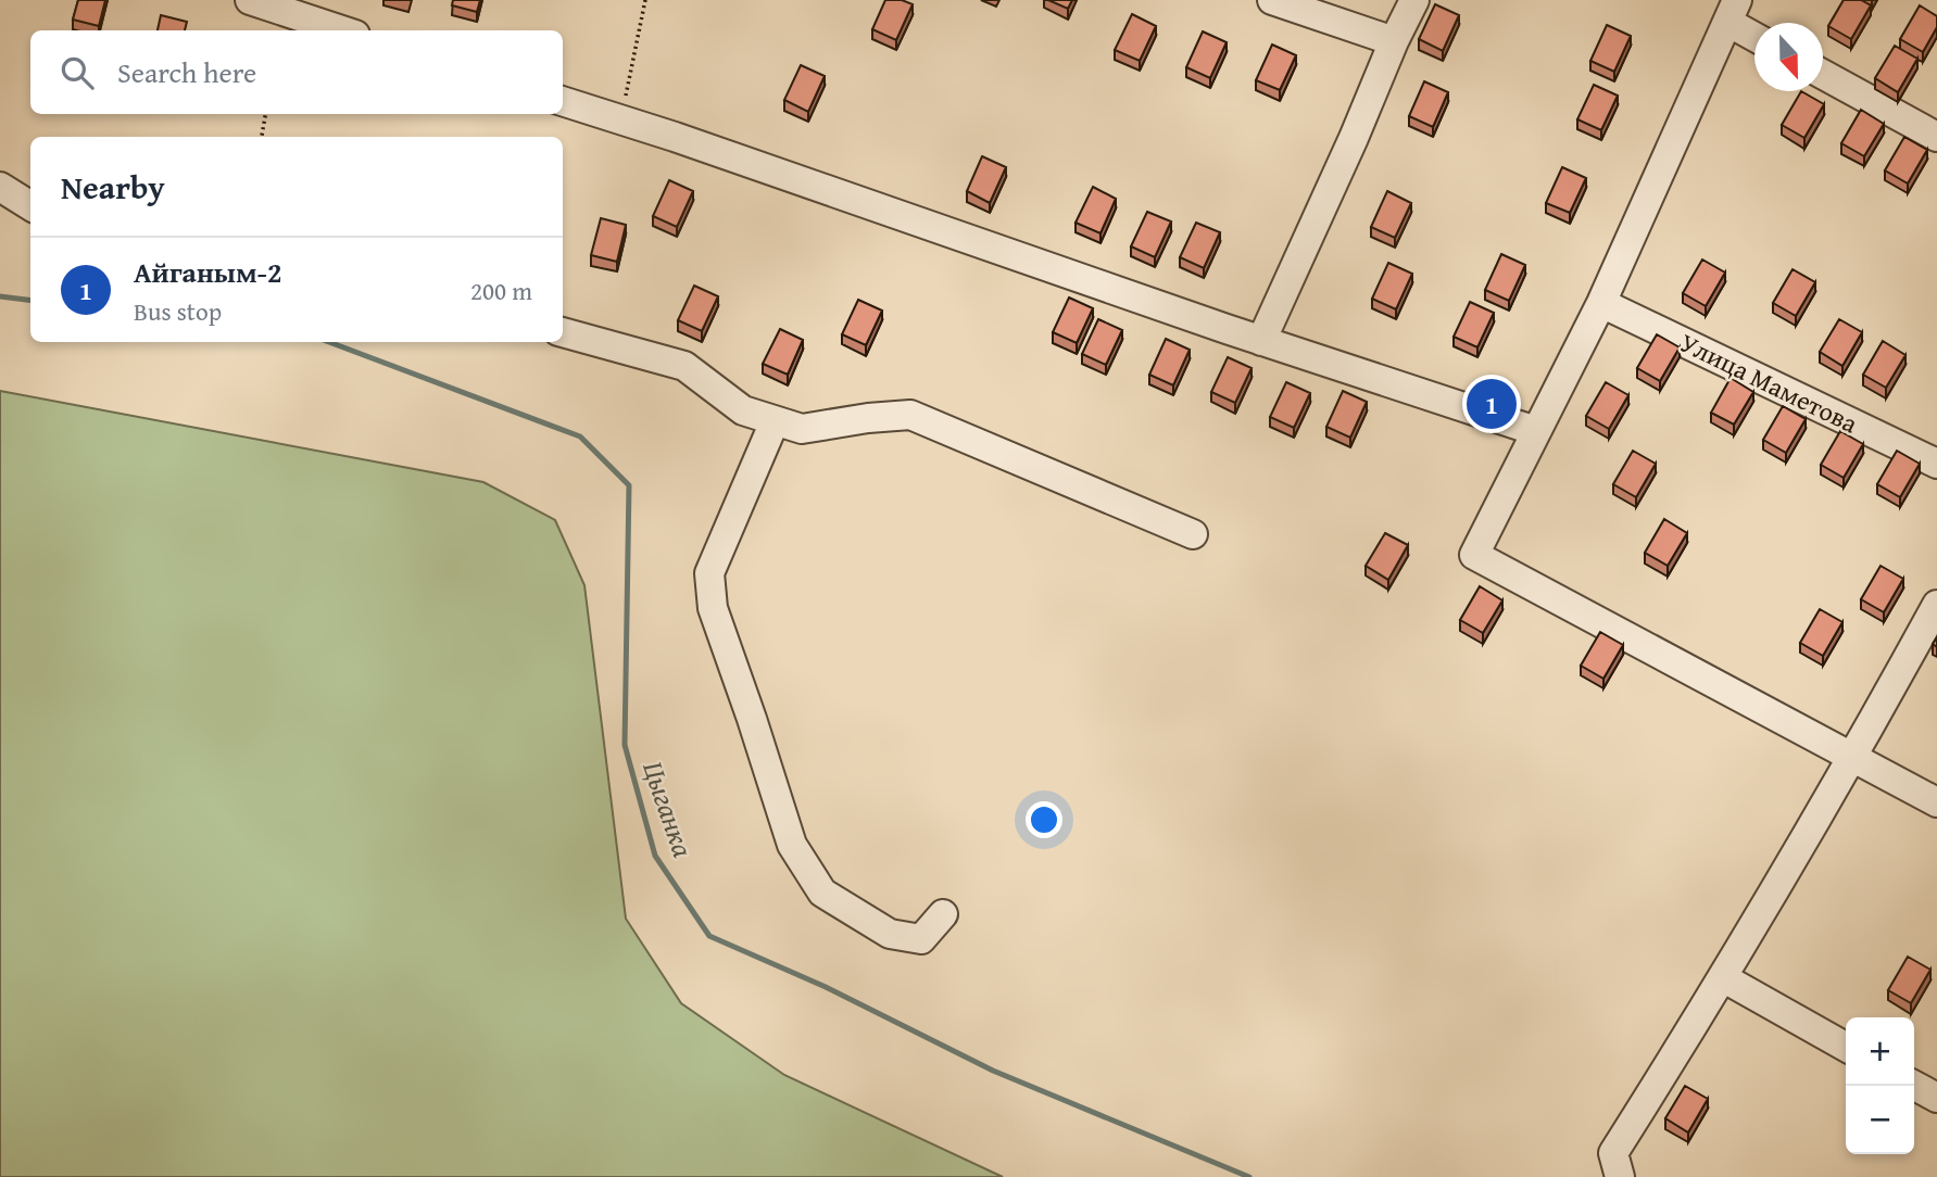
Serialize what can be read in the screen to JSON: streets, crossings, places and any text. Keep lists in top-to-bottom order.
{
  "streets": {
    "street": ["Улица Маметова"]
  },
  "water": ["Цыганка"],
  "north": "bottom",
  "page": {
    "search": "Search here",
    "heading": "Nearby",
    "list": [
      {
        "mark": "1",
        "name": "Айганым-2",
        "note": "Bus stop",
        "value": "200 m"
      }
    ],
    "pins": "1",
    "map_buttons": ["+", "−"]
  }
}
